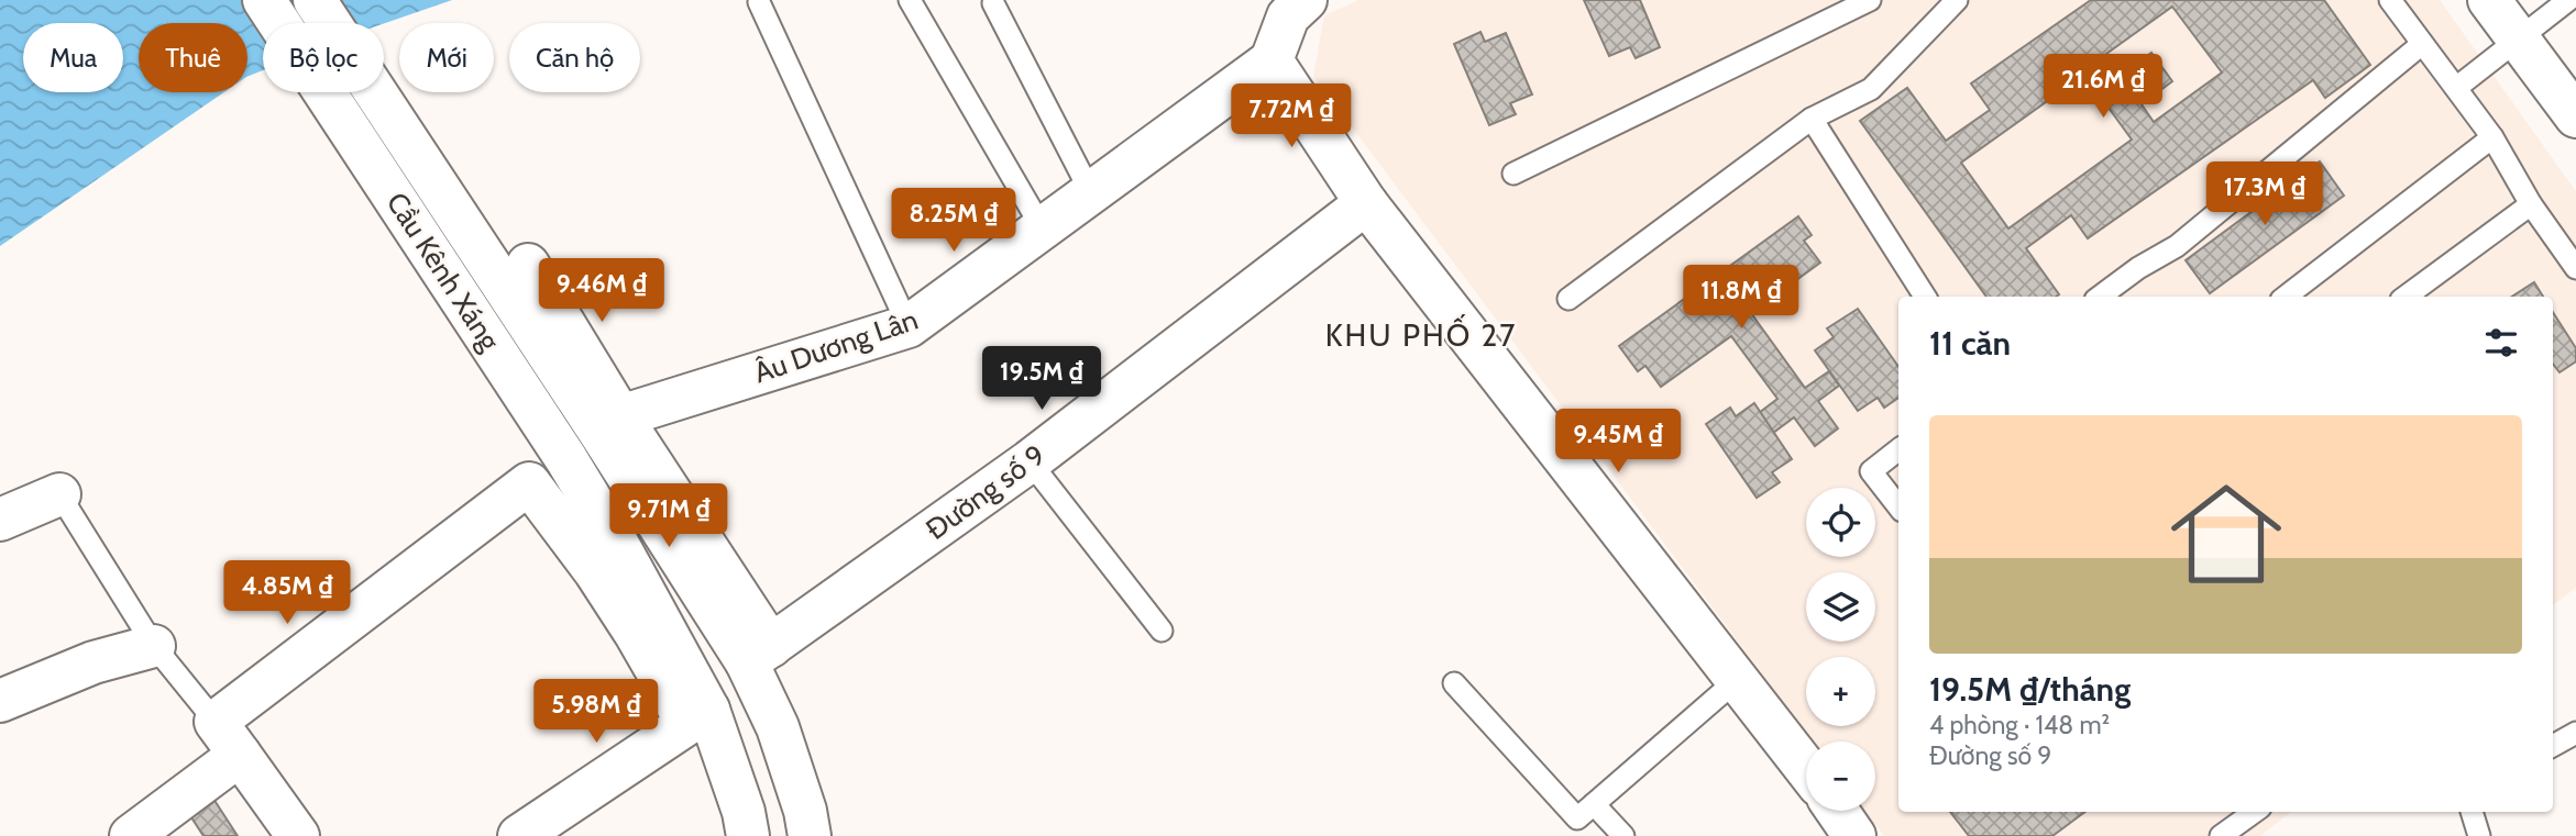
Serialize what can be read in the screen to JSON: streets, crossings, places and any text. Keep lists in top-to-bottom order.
{
  "streets": {
    "street": ["Cầu Kênh Xáng", "Âu Dương Lân", "Đường số 9"]
  },
  "crossings": [
    ["Cầu Kênh Xáng", "Đường số 9"]
  ],
  "districts": ["KHU PHỐ 27"],
  "page": {
    "chip": [
      "Mua",
      "Thuê",
      "Bộ lọc",
      "Mới",
      "Căn hộ"
    ],
    "price": [
      "21.6M ₫",
      "7.72M ₫",
      "17.3M ₫",
      "8.25M ₫",
      "9.46M ₫",
      "11.8M ₫",
      "19.5M ₫",
      "9.45M ₫",
      "9.71M ₫",
      "4.85M ₫",
      "5.98M ₫"
    ],
    "heading": "11 căn",
    "list": [
      {
        "name": "19.5M ₫/tháng",
        "note": "4 phòng · 148 m² · Đường số 9"
      }
    ],
    "map_buttons": ["+", "−"]
  }
}
